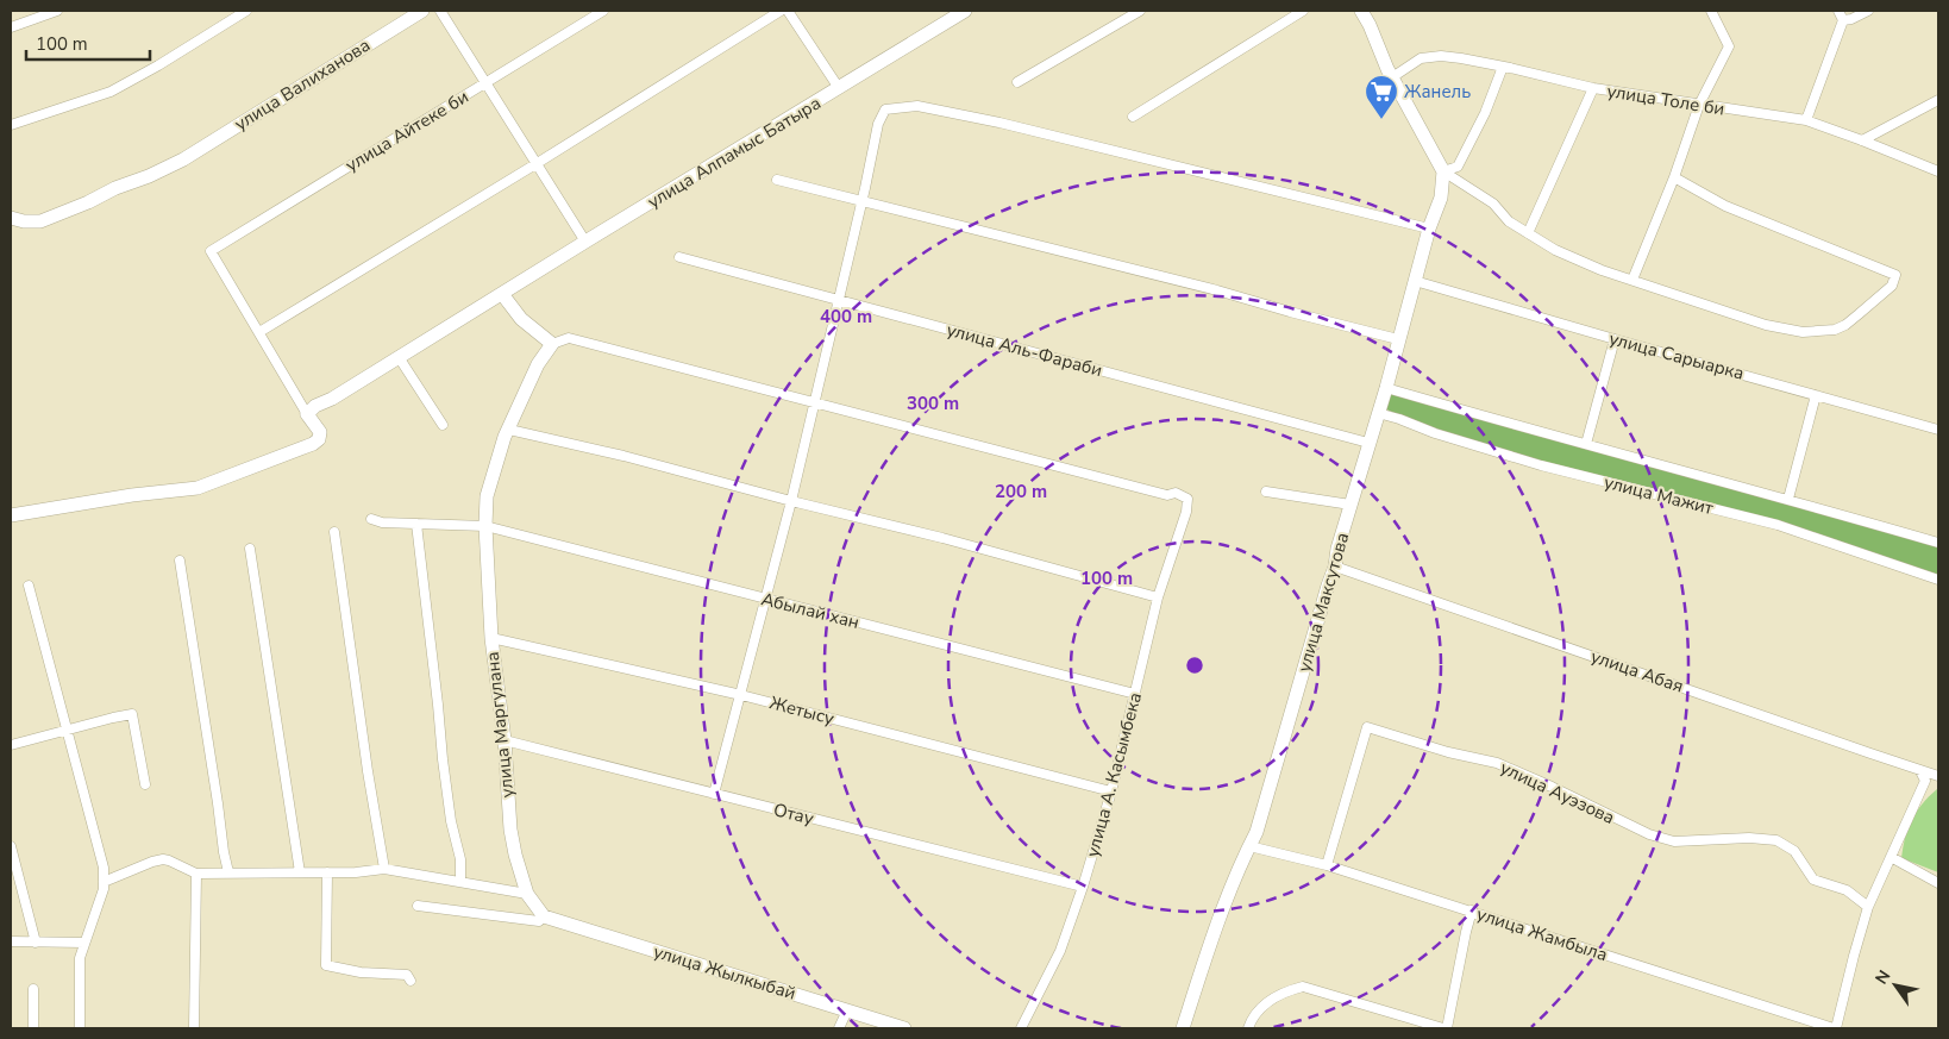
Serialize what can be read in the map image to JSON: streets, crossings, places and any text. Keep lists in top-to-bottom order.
{
  "streets": {
    "street": [
      "улица Валиханова",
      "улица Толе би",
      "улица Айтеке би",
      "улица Алпамыс Батыра",
      "улица Аль-Фараби",
      "улица Сарыарка",
      "улица Мажит",
      "улица Максутова",
      "Абылай хан",
      "улица Абая",
      "Жетысу",
      "улица Маргулана",
      "улица А. Касымбека",
      "улица Ауэзова",
      "Отау",
      "улица Жамбыла",
      "улица Жылкыбай"
    ]
  },
  "crossings": [
    ["улица Аль-Фараби", "улица Максутова"],
    ["улица Сарыарка", "улица Максутова"],
    ["улица Мажит", "улица Максутова"],
    ["улица Максутова", "улица Абая"],
    ["улица Максутова", "улица Жамбыла"],
    ["Абылай хан", "улица Маргулана"],
    ["Абылай хан", "улица А. Касымбека"],
    ["Жетысу", "улица Маргулана"],
    ["Жетысу", "улица А. Касымбека"],
    ["улица Маргулана", "Отау"],
    ["улица Маргулана", "улица Жылкыбай"],
    ["улица А. Касымбека", "Отау"],
    ["улица Ауэзова", "улица Жамбыла"]
  ],
  "places": {
    "supermarket": ["Жанель"]
  },
  "scale_bar": "100 m",
  "north": "top left",
  "rings": [
    "400 m",
    "300 m",
    "200 m",
    "100 m"
  ]
}
